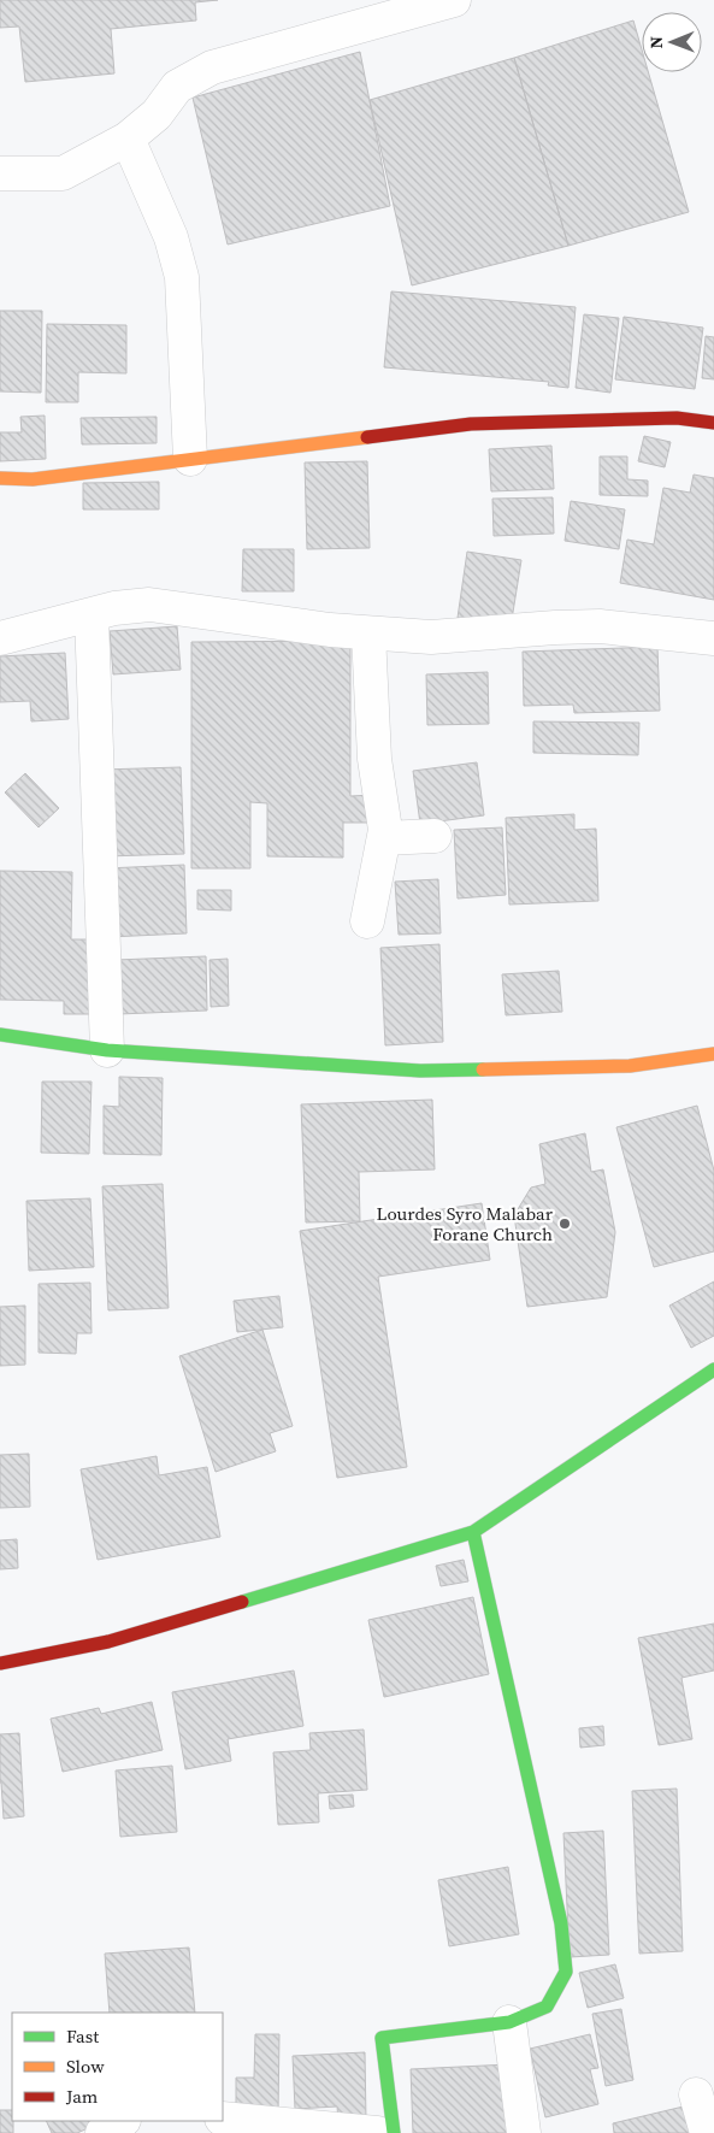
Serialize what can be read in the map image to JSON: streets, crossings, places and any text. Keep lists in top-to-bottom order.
{
  "places": ["Lourdes Syro Malabar Forane Church"],
  "legend": ["Fast", "Slow", "Jam"],
  "north": "left"
}
